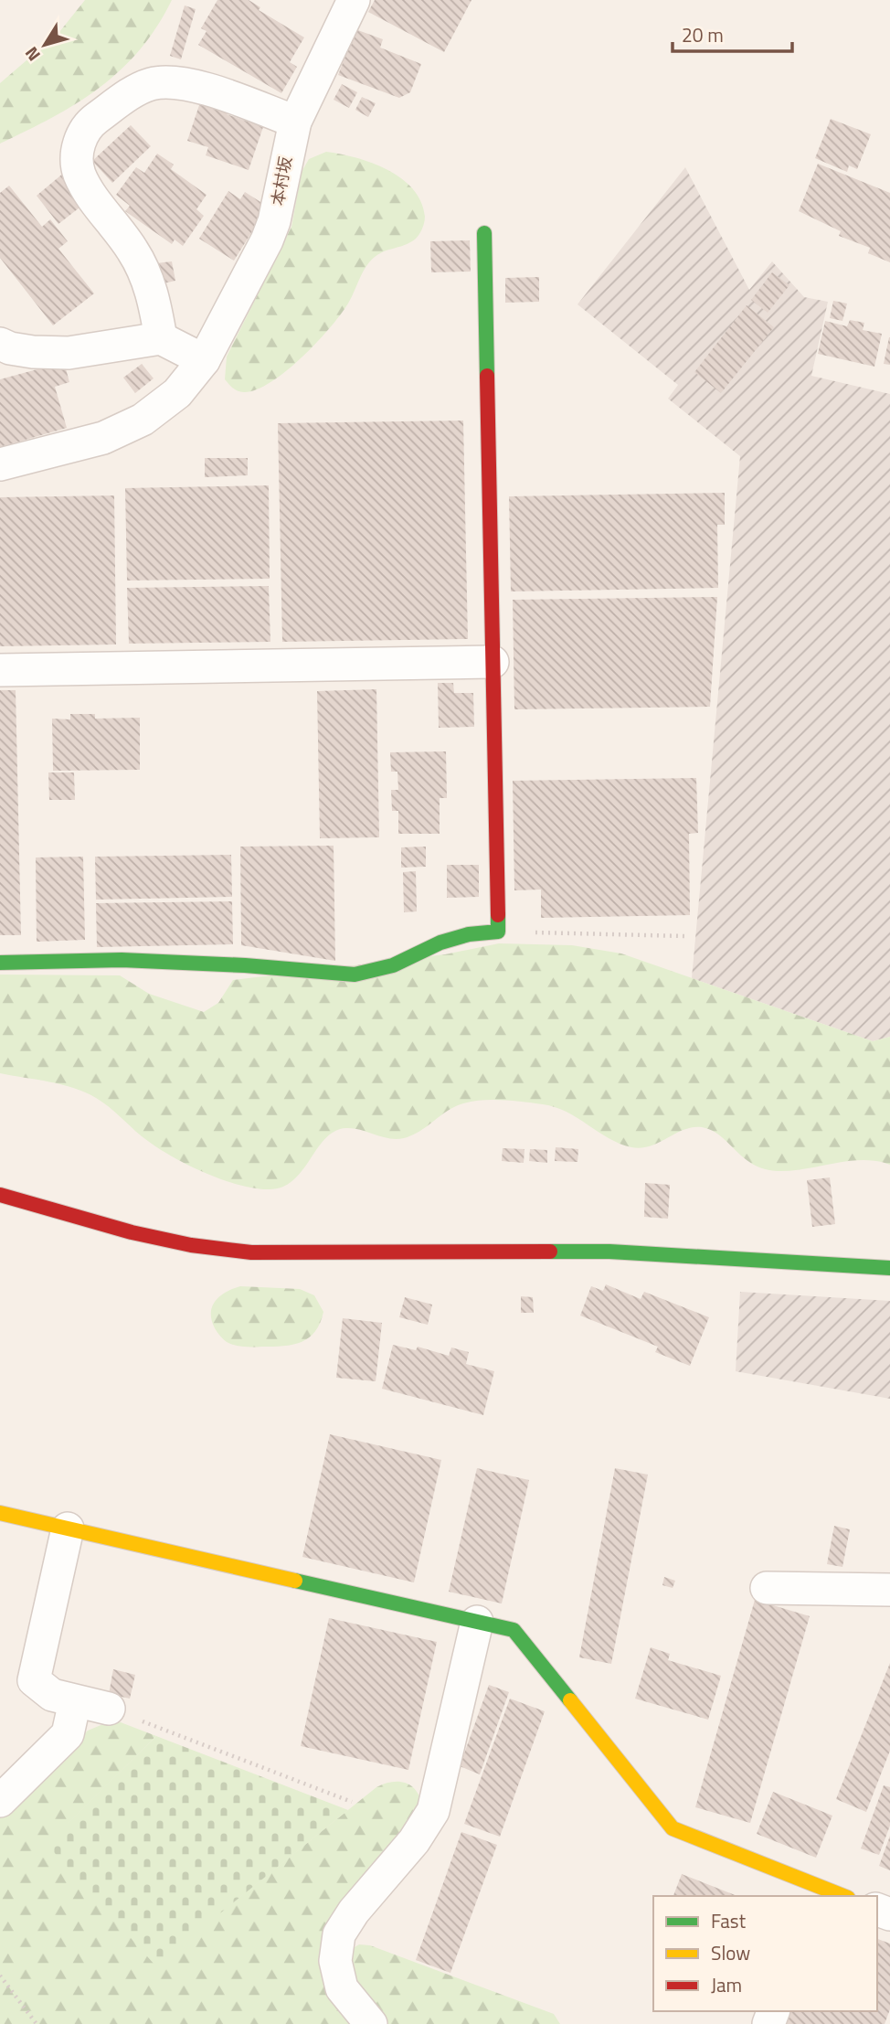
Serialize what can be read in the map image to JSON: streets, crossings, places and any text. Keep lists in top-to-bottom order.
{
  "streets": {
    "street": ["本村坂"]
  },
  "legend": ["Fast", "Slow", "Jam"],
  "scale_bar": "20 m",
  "north": "bottom left"
}
